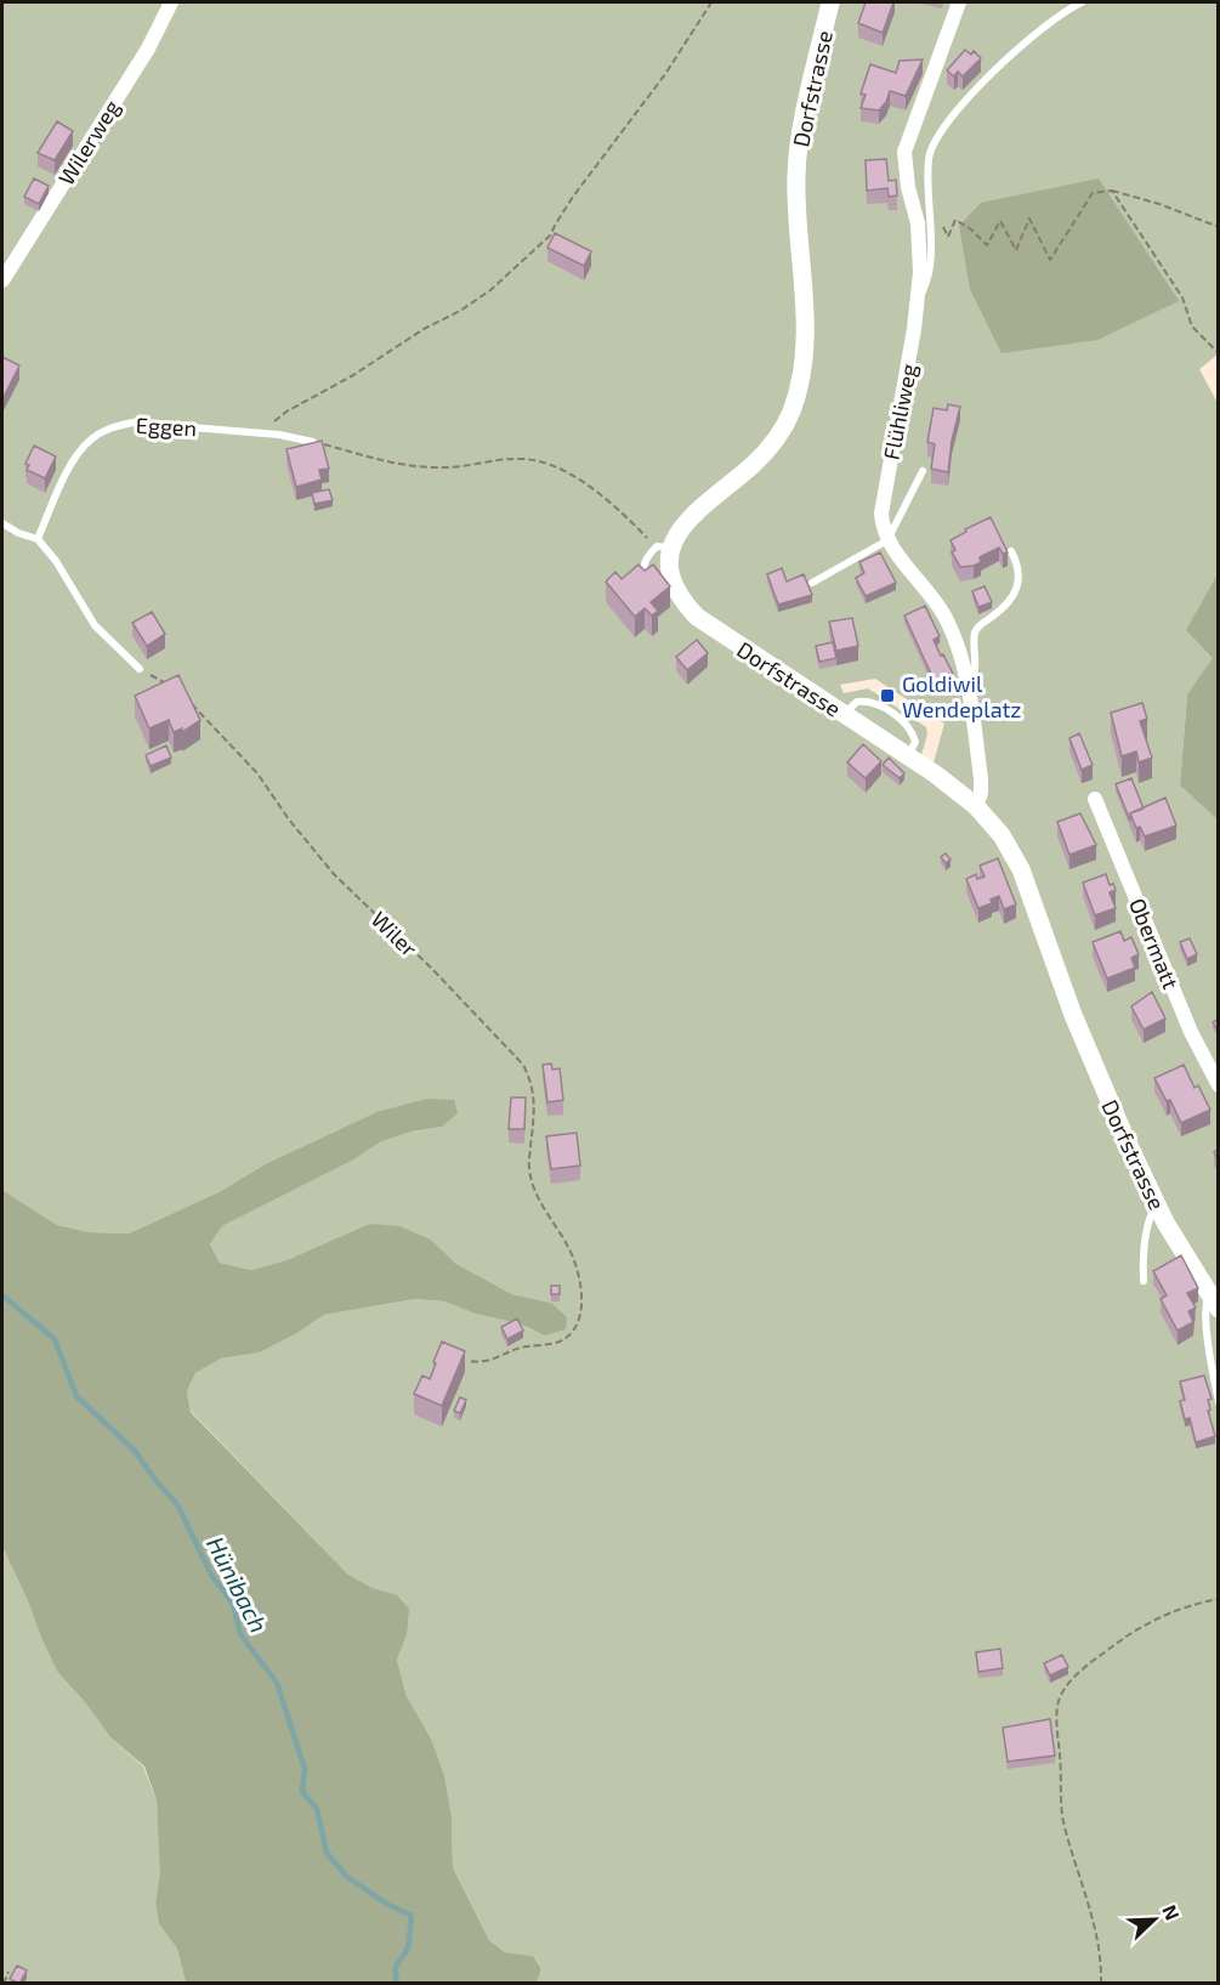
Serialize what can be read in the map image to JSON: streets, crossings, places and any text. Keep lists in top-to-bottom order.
{
  "streets": {
    "street": [
      "Dorfstrasse",
      "Wilerweg",
      "Flühliweg",
      "Obermatt"
    ],
    "lane": ["Eggen"],
    "path": ["Wiler"]
  },
  "crossings": [
    ["Dorfstrasse", "Flühliweg"]
  ],
  "water": ["Hünibach"],
  "places": {
    "transit": ["Goldiwil Wendeplatz"]
  },
  "north": "top right"
}
